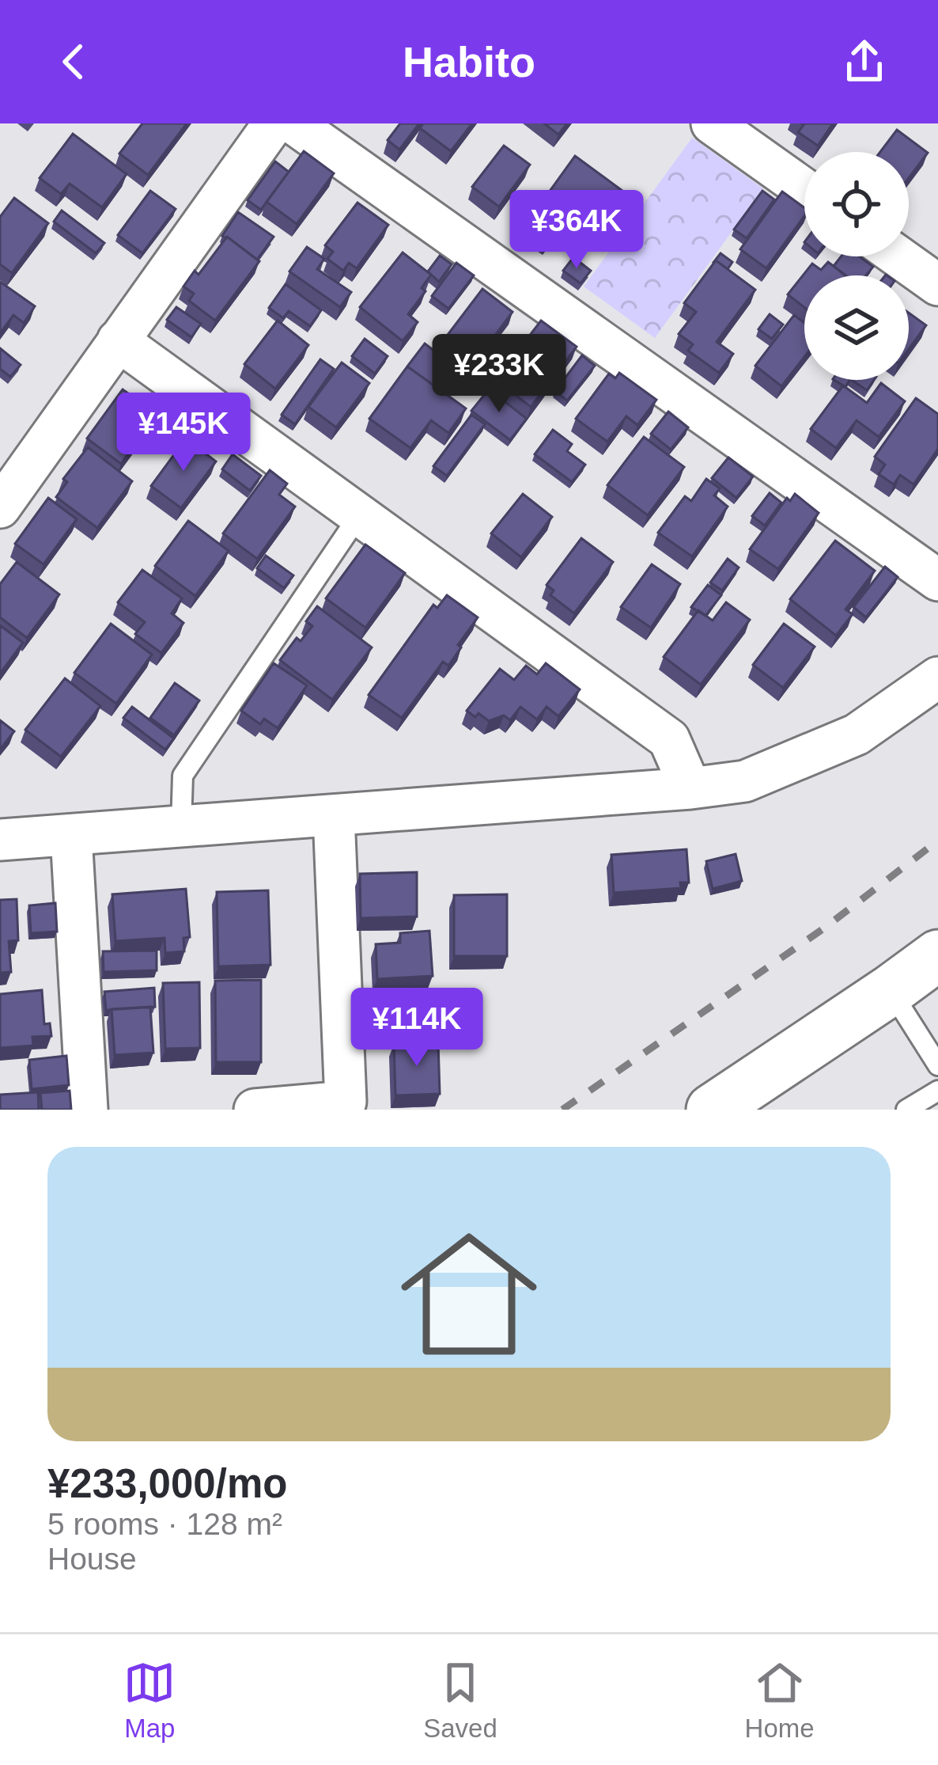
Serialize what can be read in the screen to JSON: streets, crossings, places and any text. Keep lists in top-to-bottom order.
{
  "page": {
    "header": "Habito",
    "price": [
      "¥364K",
      "¥233K",
      "¥145K",
      "¥114K"
    ],
    "list": [
      {
        "name": "¥233,000/mo",
        "note": "5 rooms · 128 m² · House"
      }
    ],
    "tabs": ["Map", "Saved", "Home"]
  }
}
